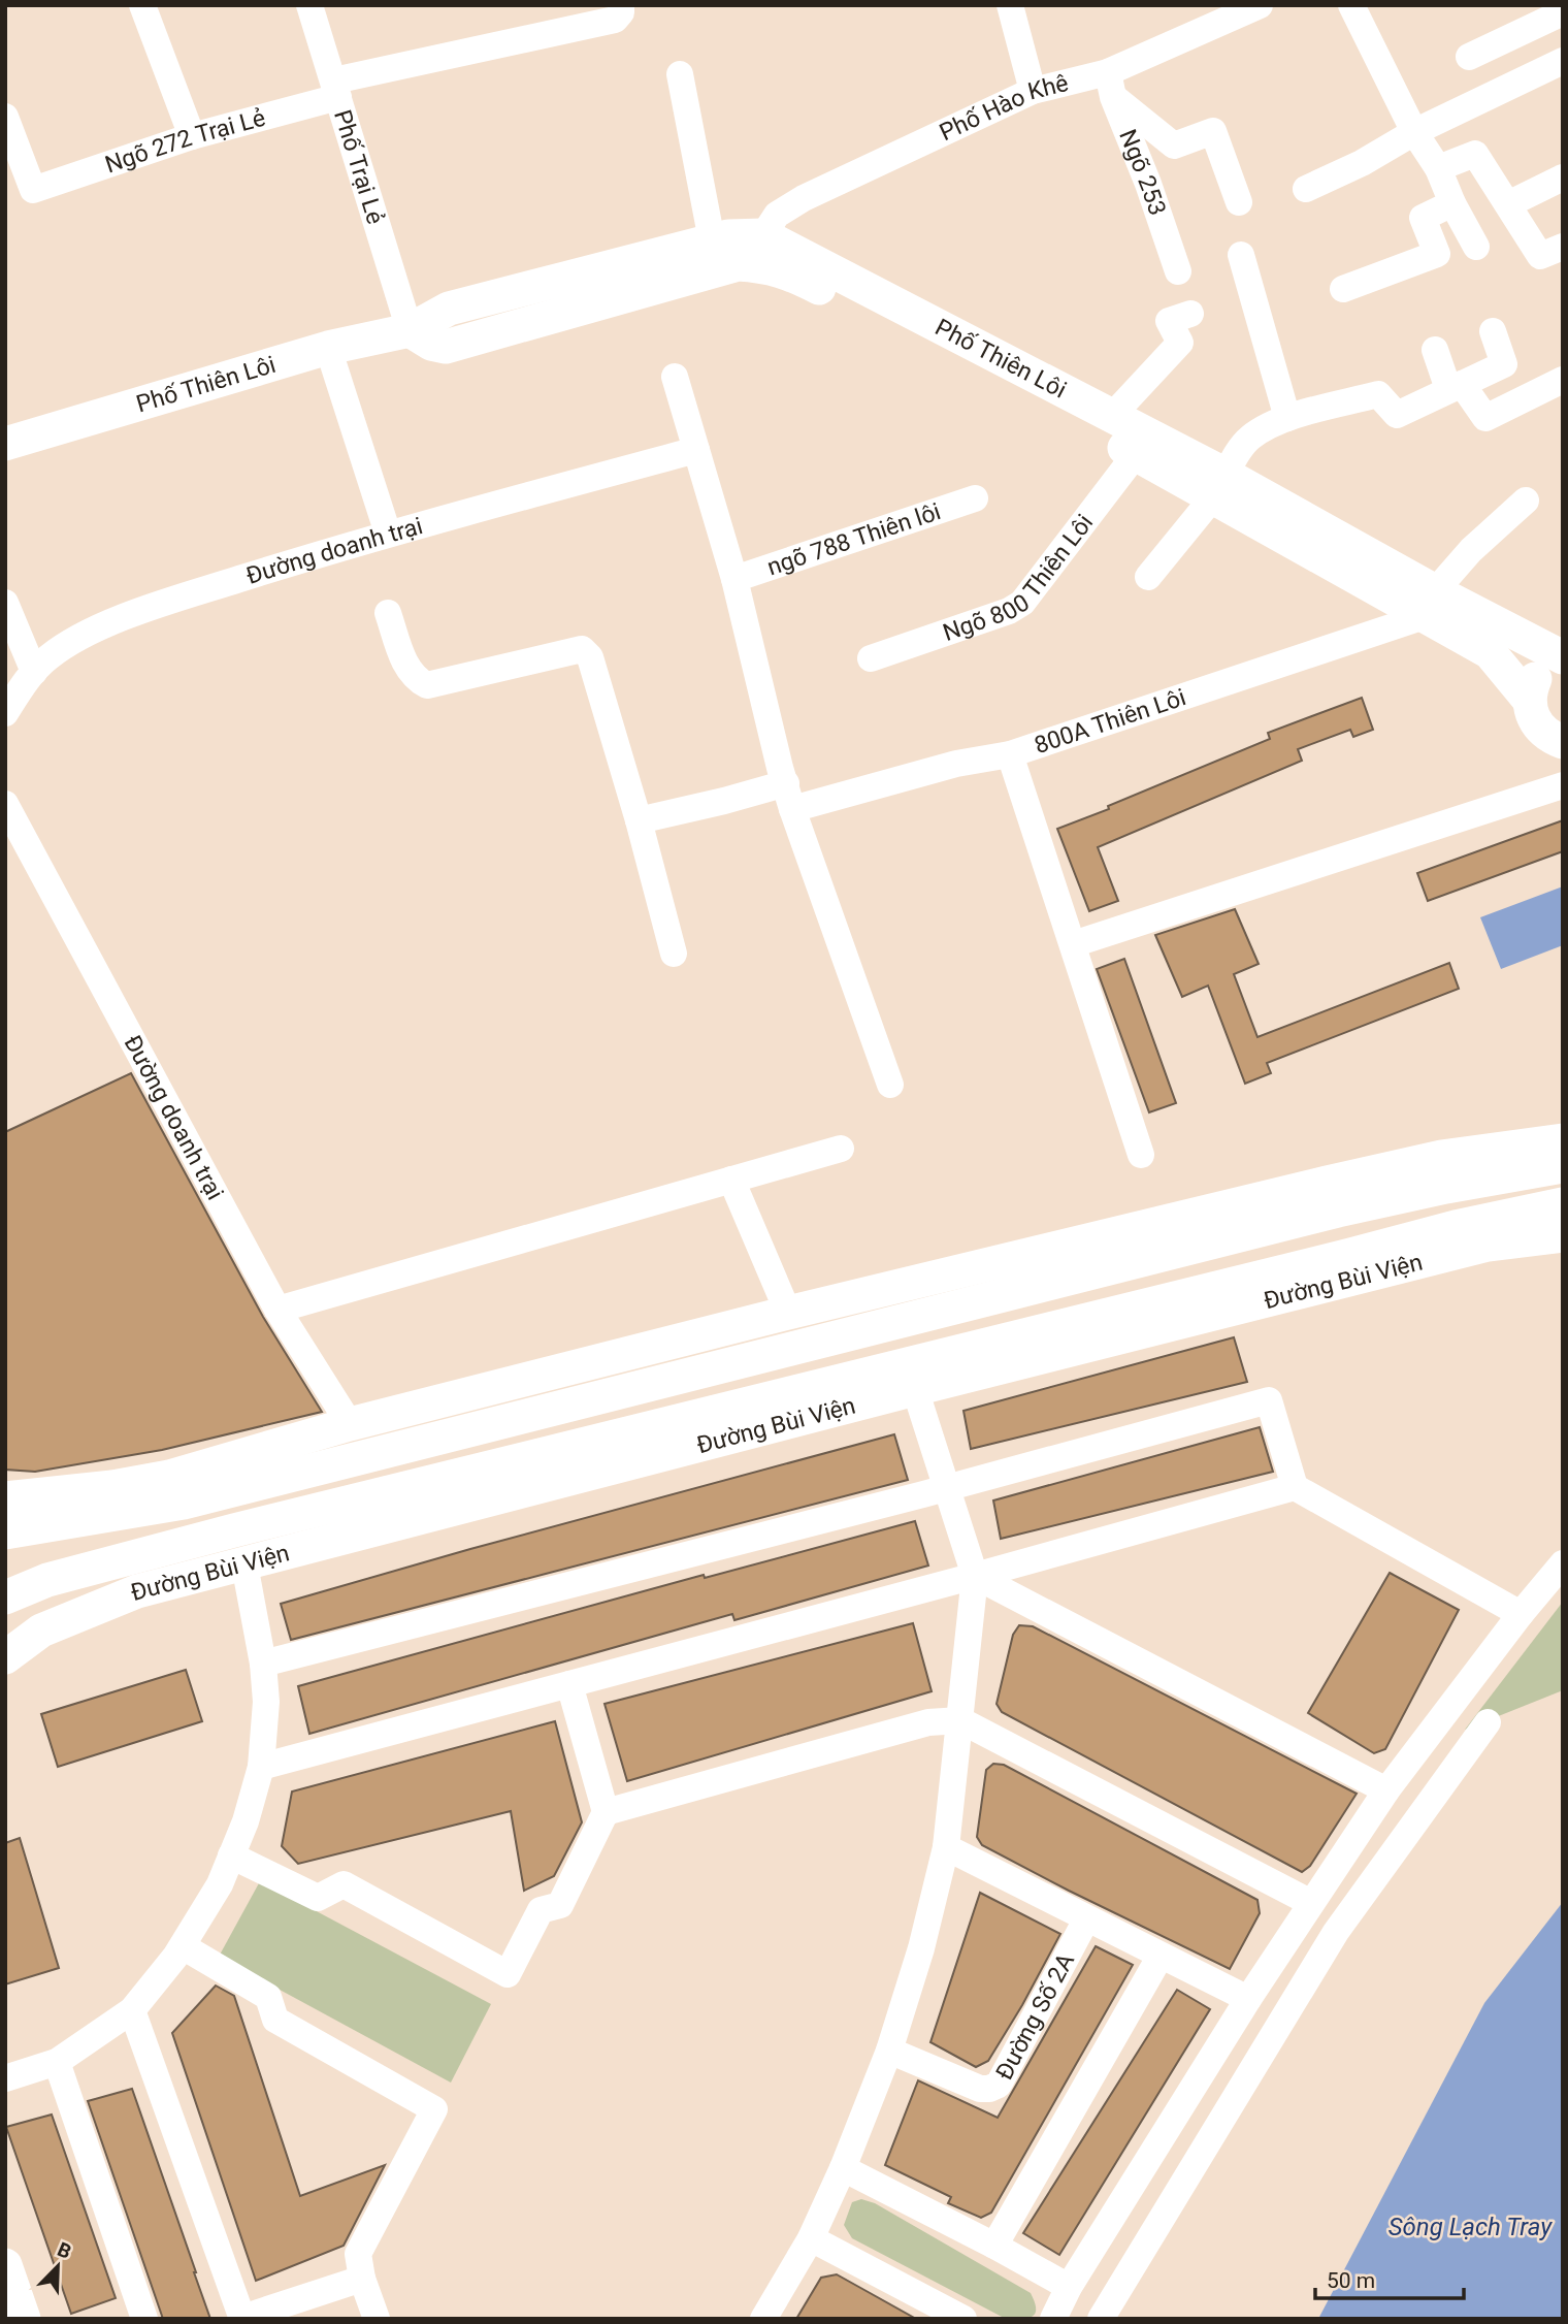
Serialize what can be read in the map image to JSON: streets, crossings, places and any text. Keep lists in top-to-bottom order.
{
  "streets": {
    "main road": ["Phố Thiên Lôi", "Đường Bùi Viện"],
    "street": [
      "Phố Hào Khê",
      "Ngõ 272 Trại Lẻ",
      "Phố Trại Lẻ",
      "Ngõ 253",
      "ngõ 788 Thiên lôi",
      "Đường doanh trại",
      "Ngõ 800 Thiên Lôi",
      "800A Thiên Lôi",
      "Đường Số 2A"
    ]
  },
  "crossings": [
    ["Phố Hào Khê", "Ngõ 253"],
    ["Phố Hào Khê", "Phố Thiên Lôi"],
    ["Ngõ 272 Trại Lẻ", "Phố Trại Lẻ"],
    ["Phố Trại Lẻ", "Phố Thiên Lôi"],
    ["Phố Thiên Lôi", "Ngõ 800 Thiên Lôi"],
    ["Phố Thiên Lôi", "800A Thiên Lôi"]
  ],
  "water": ["Sông Lạch Tray"],
  "scale_bar": "50 m",
  "north": "top right"
}
